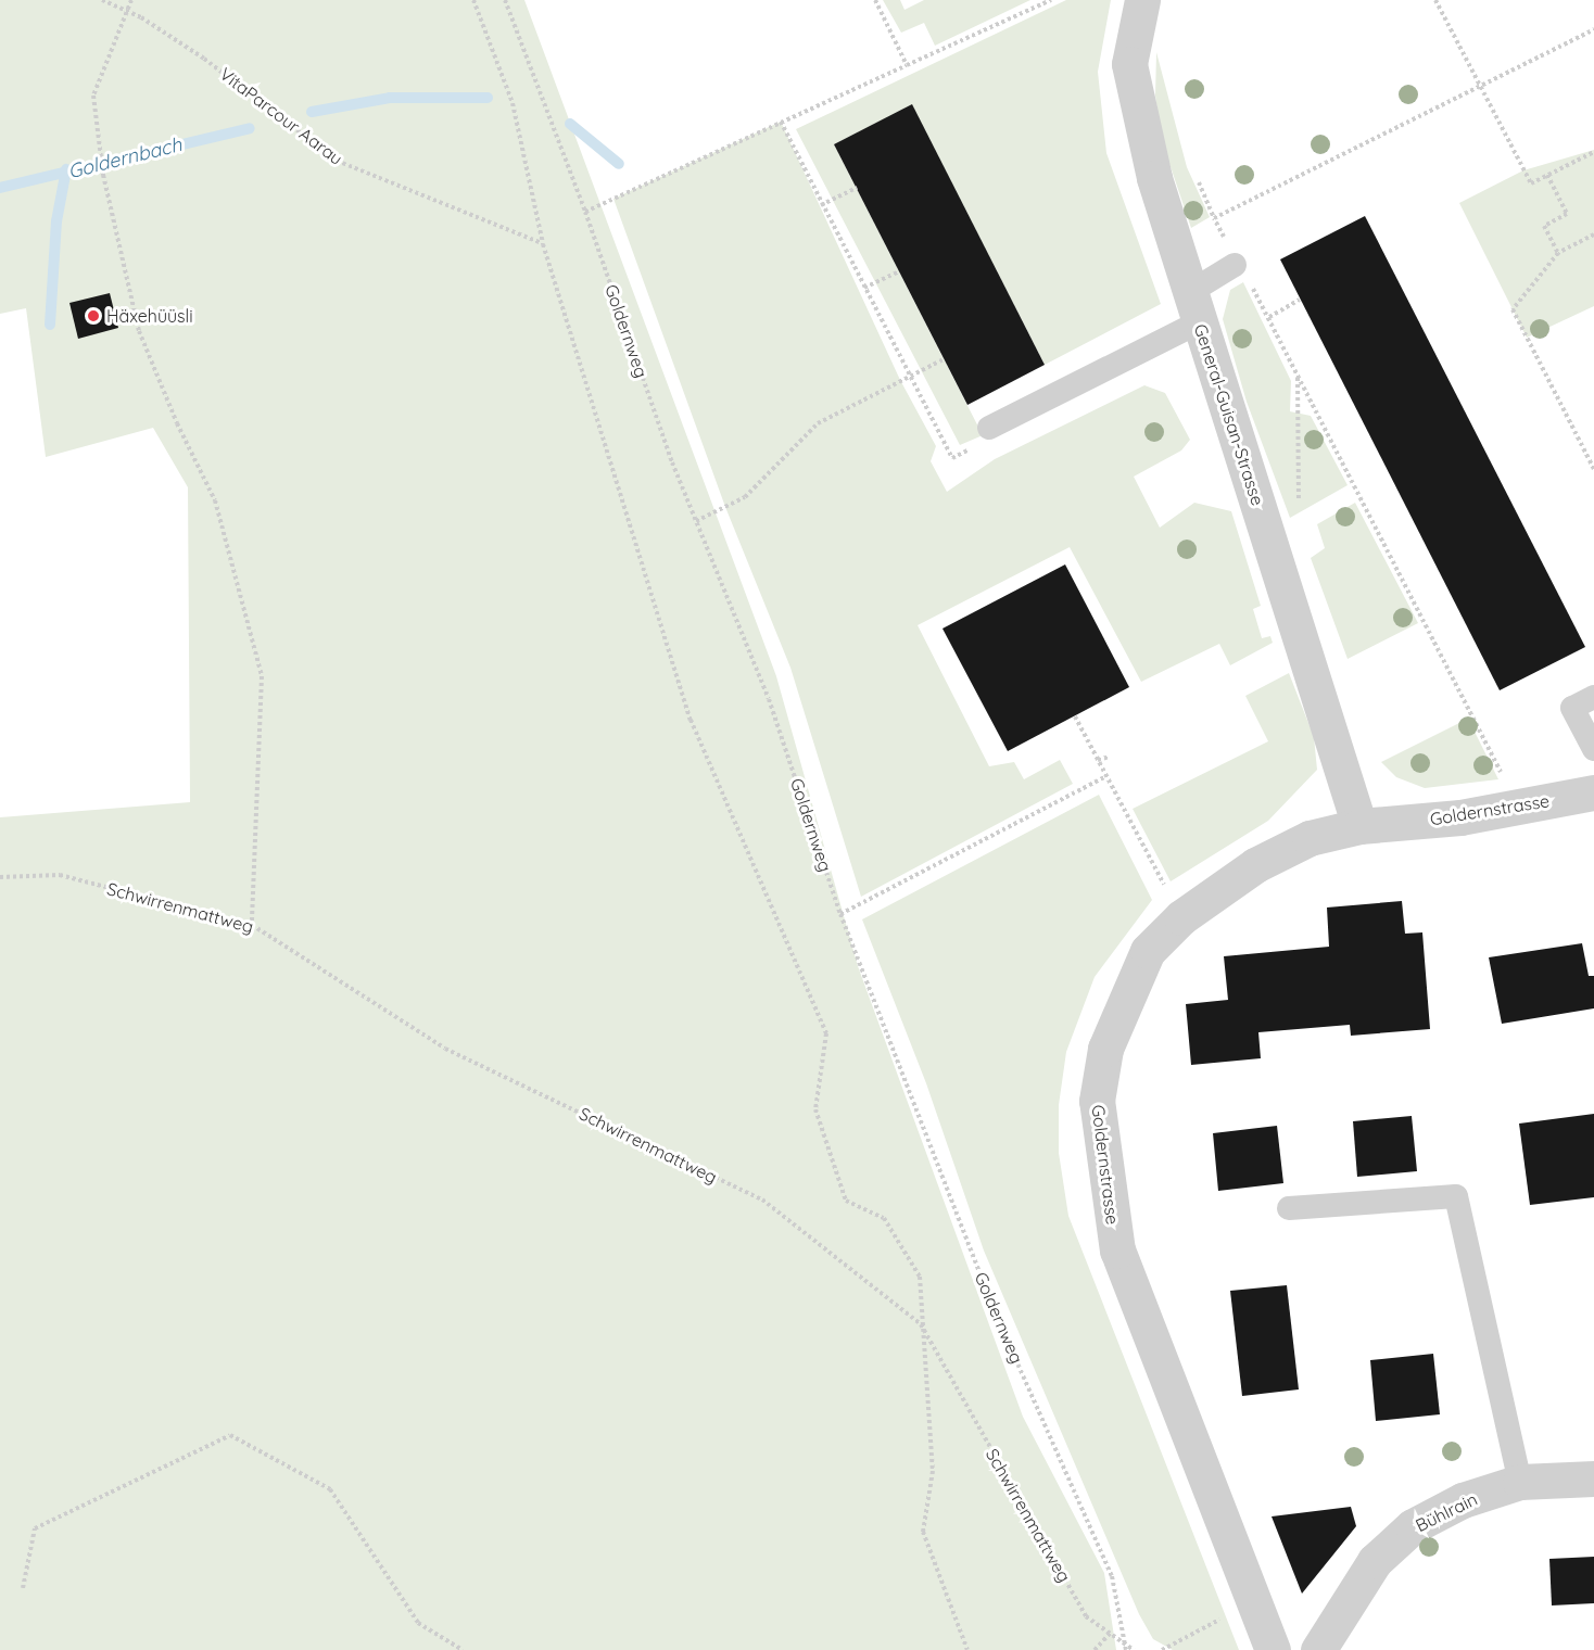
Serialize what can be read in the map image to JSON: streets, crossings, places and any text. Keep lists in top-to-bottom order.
{
  "streets": {
    "street": ["General-Guisan-Strasse", "Goldernstrasse", "Bühlrain"],
    "path": ["VitaParcour Aarau", "Goldernweg", "Schwirrenmattweg"]
  },
  "crossings": [
    ["Goldernweg", "Schwirrenmattweg"],
    ["General-Guisan-Strasse", "Goldernstrasse"]
  ],
  "water": ["Goldernbach"],
  "places": ["Häxehüüsli"]
}
